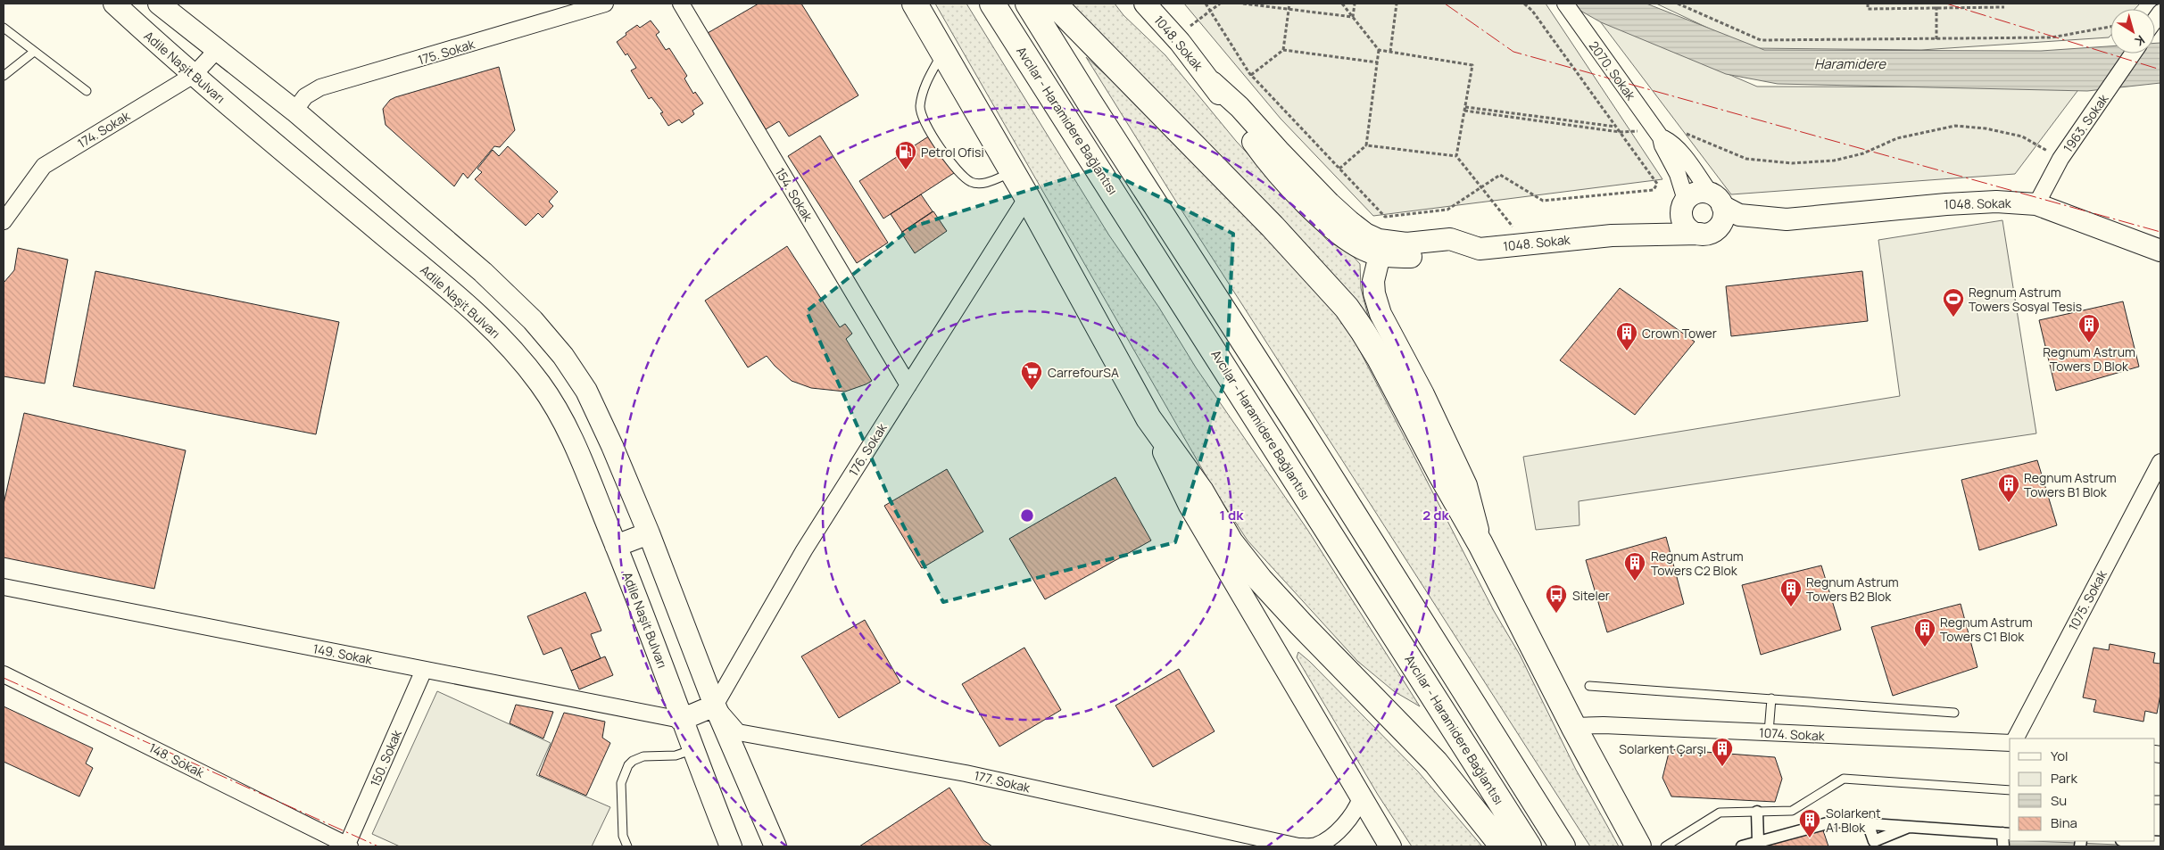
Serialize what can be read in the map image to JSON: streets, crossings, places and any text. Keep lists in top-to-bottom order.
{
  "streets": {
    "highway": ["Avcılar - Haramidere Bağlantısı"],
    "main road": ["1048. Sokak", "Adile Naşit Bulvarı"],
    "street": [
      "175. Sokak",
      "2070. Sokak",
      "1963. Sokak",
      "174. Sokak",
      "154. Sokak",
      "176. Sokak",
      "1075. Sokak",
      "149. Sokak",
      "1074. Sokak",
      "150. Sokak",
      "148. Sokak",
      "177. Sokak"
    ]
  },
  "crossings": [
    ["1048. Sokak", "1963. Sokak"],
    ["Adile Naşit Bulvarı", "174. Sokak"],
    ["Adile Naşit Bulvarı", "149. Sokak"],
    ["154. Sokak", "176. Sokak"],
    ["176. Sokak", "177. Sokak"],
    ["149. Sokak", "150. Sokak"],
    ["150. Sokak", "148. Sokak"]
  ],
  "water": ["Haramidere"],
  "places": {
    "fuel station": ["Petrol Ofisi"],
    "sports": ["Regnum Astrum Towers Sosyal Tesis"],
    "building": [
      "Regnum Astrum Towers D Blok",
      "Crown Tower",
      "Regnum Astrum Towers B1 Blok",
      "Regnum Astrum Towers C2 Blok",
      "Regnum Astrum Towers B2 Blok",
      "Regnum Astrum Towers C1 Blok",
      "Solarkent Çarşı",
      "Solarkent A1 Blok"
    ],
    "supermarket": ["CarrefourSA"],
    "bus stop": ["Siteler"]
  },
  "legend": [
    "Yol",
    "Park",
    "Su",
    "Bina"
  ],
  "north": "bottom right",
  "rings": ["1 dk", "2 dk"]
}
